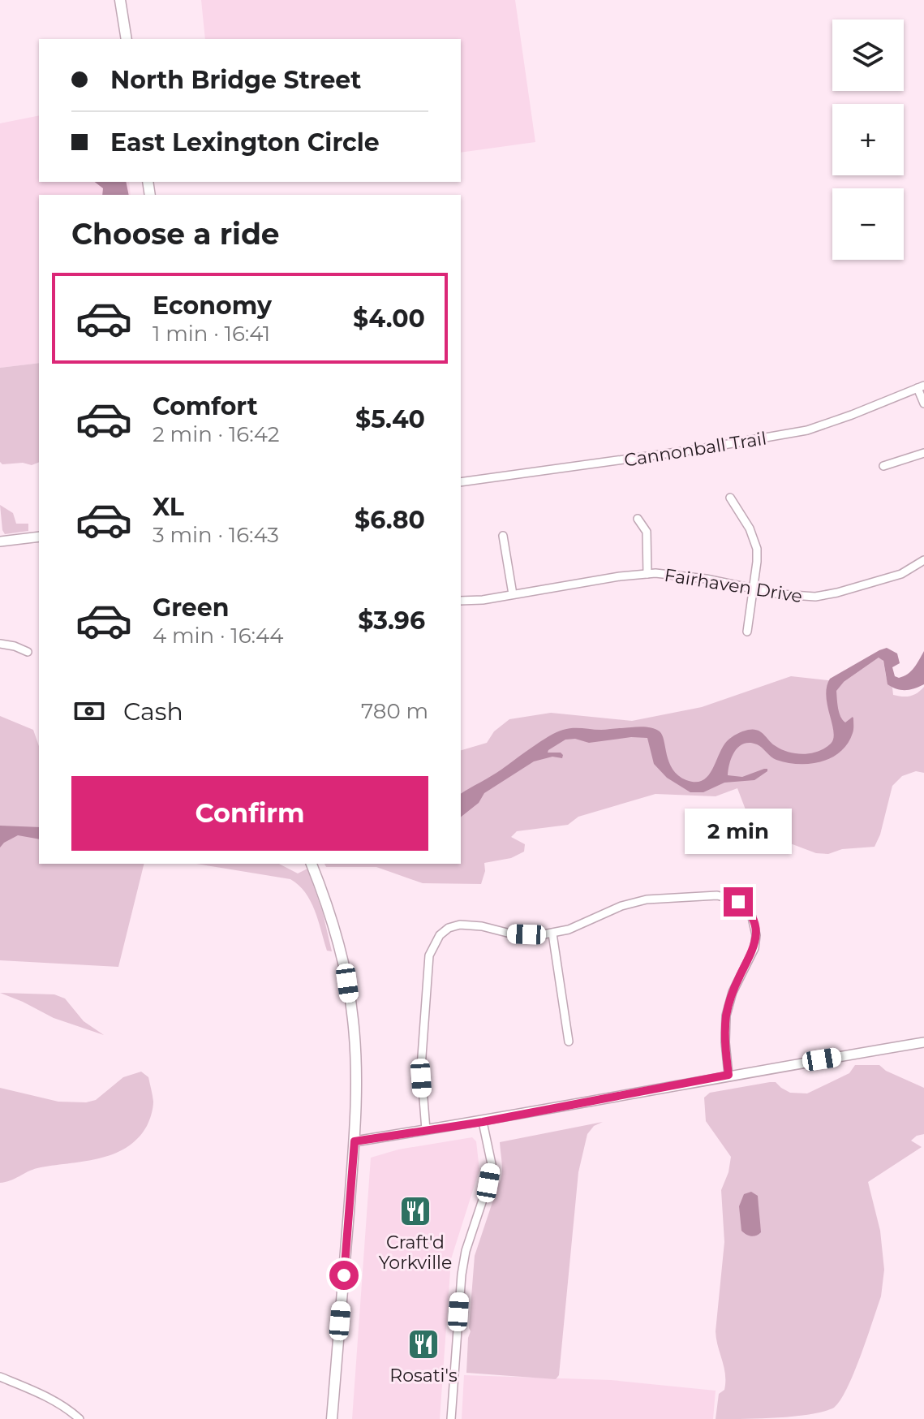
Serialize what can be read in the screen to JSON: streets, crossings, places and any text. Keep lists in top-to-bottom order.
{
  "streets": {
    "street": ["Cannonball Trail", "Fairhaven Drive"]
  },
  "places": {
    "restaurant": ["Craft'd Yorkville", "Rosati's"]
  },
  "page": {
    "map_buttons": ["+", "−"],
    "banner": ["North Bridge Street", "East Lexington Circle"],
    "heading": "Choose a ride",
    "list": [
      {
        "name": "Economy",
        "note": "1 min · 16:41",
        "value": "$4.00"
      },
      {
        "name": "Comfort",
        "note": "2 min · 16:42",
        "value": "$5.40"
      },
      {
        "name": "XL",
        "note": "3 min · 16:43",
        "value": "$6.80"
      },
      {
        "name": "Green",
        "note": "4 min · 16:44",
        "value": "$3.96"
      }
    ],
    "pay": ["Cash", "780 m"],
    "buttons": "Confirm",
    "bubble": "2 min"
  }
}
